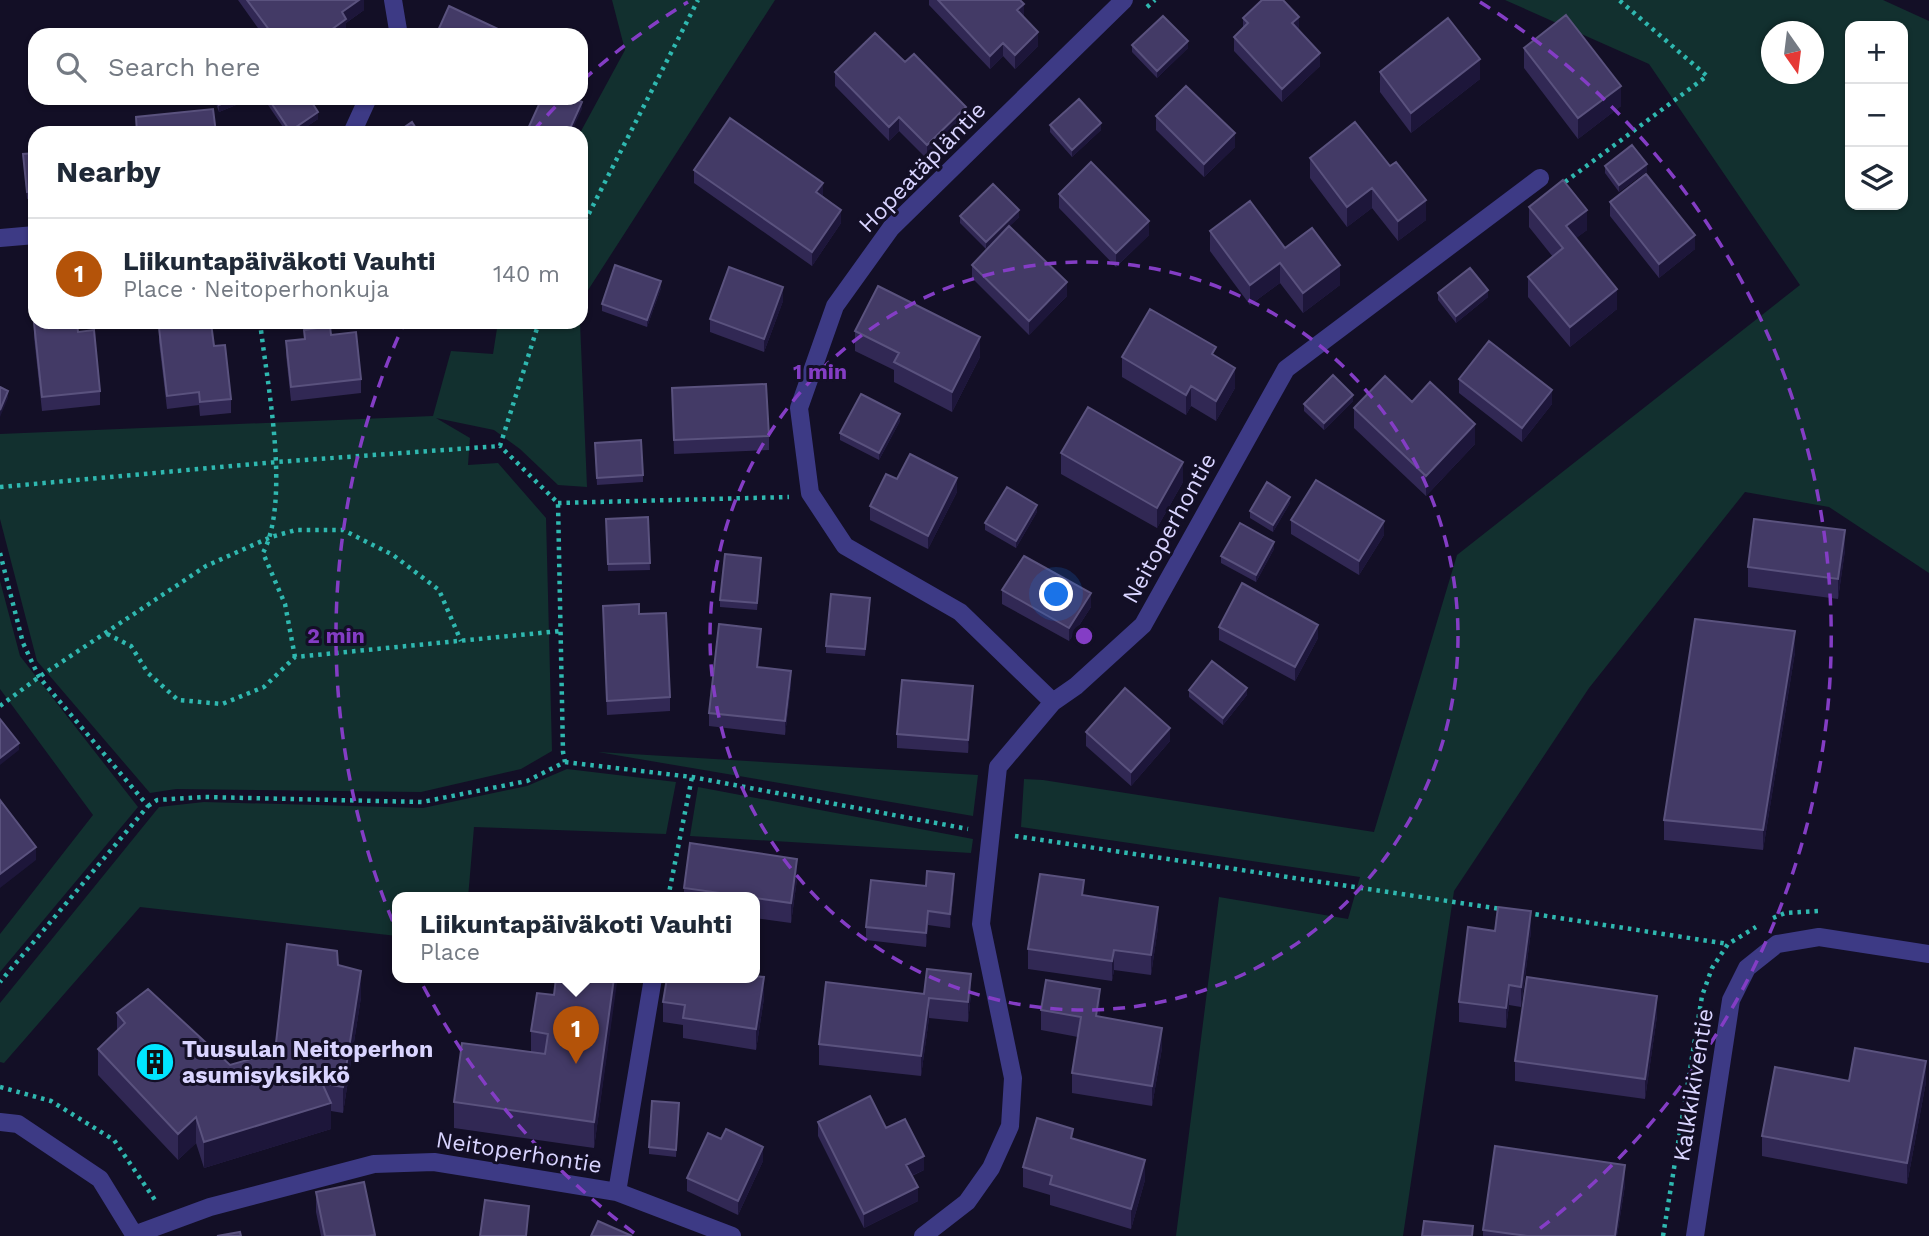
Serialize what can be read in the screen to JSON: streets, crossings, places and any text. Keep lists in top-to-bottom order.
{
  "streets": {
    "street": ["Hopeatäpläntie", "Neitoperhontie", "Kalkkikiventie"]
  },
  "crossings": [
    ["Hopeatäpläntie", "Neitoperhontie"]
  ],
  "places": {
    "building": ["Tuusulan Neitoperhon asumisyksikkö"]
  },
  "north": "bottom",
  "page": {
    "map_buttons": ["+", "−"],
    "search": "Search here",
    "heading": "Nearby",
    "list": [
      {
        "mark": "1",
        "name": "Liikuntapäiväkoti Vauhti",
        "note": "Place · Neitoperhonkuja",
        "value": "140 m"
      }
    ],
    "popup": ["Liikuntapäiväkoti Vauhti", "Place"],
    "pins": "1"
  },
  "rings": ["1 min", "2 min"]
}
